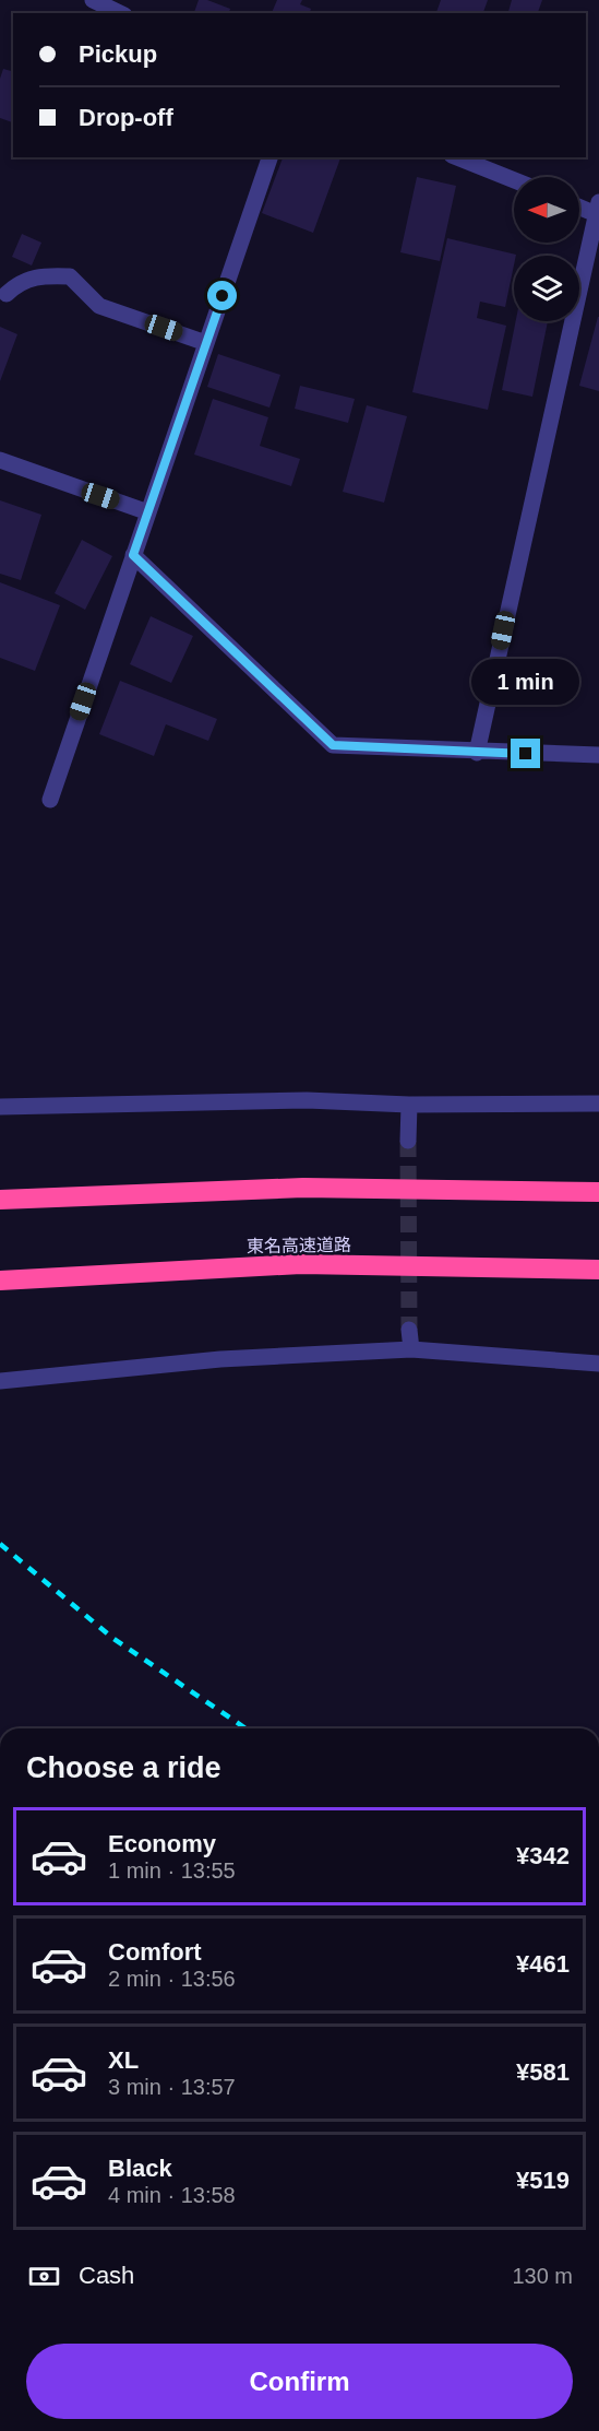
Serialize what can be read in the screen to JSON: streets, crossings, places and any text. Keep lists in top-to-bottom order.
{
  "streets": {
    "highway": ["東名高速道路"]
  },
  "north": "left",
  "page": {
    "banner": ["Pickup", "Drop-off"],
    "bubble": "1 min",
    "heading": "Choose a ride",
    "list": [
      {
        "name": "Economy",
        "note": "1 min · 13:55",
        "value": "¥342"
      },
      {
        "name": "Comfort",
        "note": "2 min · 13:56",
        "value": "¥461"
      },
      {
        "name": "XL",
        "note": "3 min · 13:57",
        "value": "¥581"
      },
      {
        "name": "Black",
        "note": "4 min · 13:58",
        "value": "¥519"
      }
    ],
    "pay": ["Cash", "130 m"],
    "buttons": "Confirm"
  }
}
